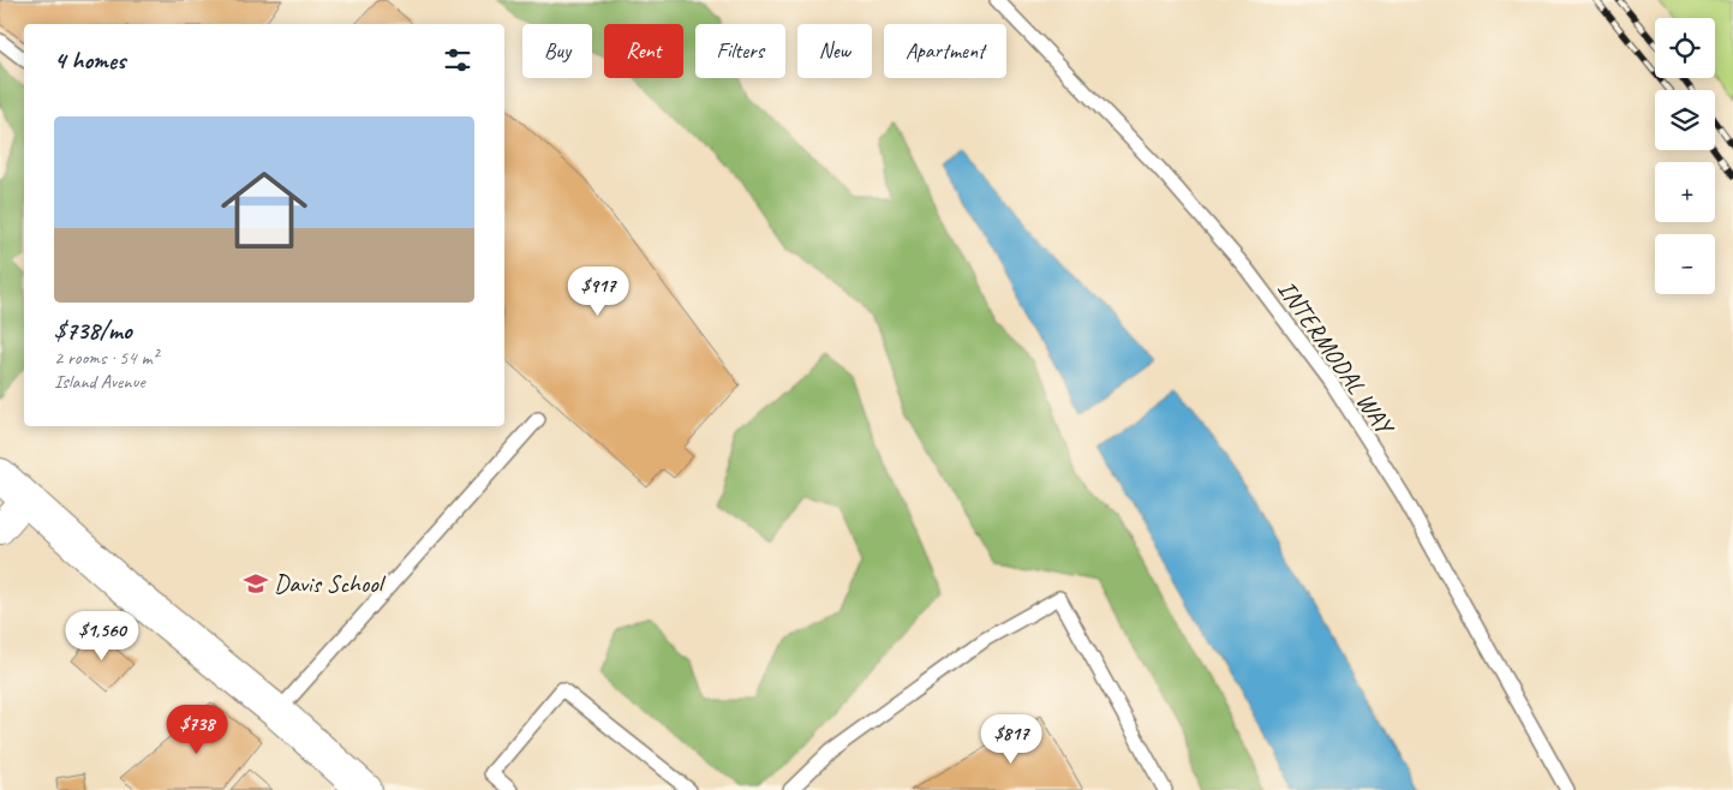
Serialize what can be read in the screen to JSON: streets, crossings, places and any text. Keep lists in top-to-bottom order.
{
  "streets": {
    "lane": ["INTERMODAL WAY"]
  },
  "places": {
    "school or university": ["Davis School"]
  },
  "page": {
    "map_buttons": ["+", "−"],
    "chip": [
      "Buy",
      "Rent",
      "Filters",
      "New",
      "Apartment"
    ],
    "heading": "4 homes",
    "list": [
      {
        "name": "$738/mo",
        "note": "2 rooms · 54 m² · Island Avenue"
      }
    ],
    "price": [
      "$917",
      "$1,560",
      "$738",
      "$817"
    ]
  }
}
